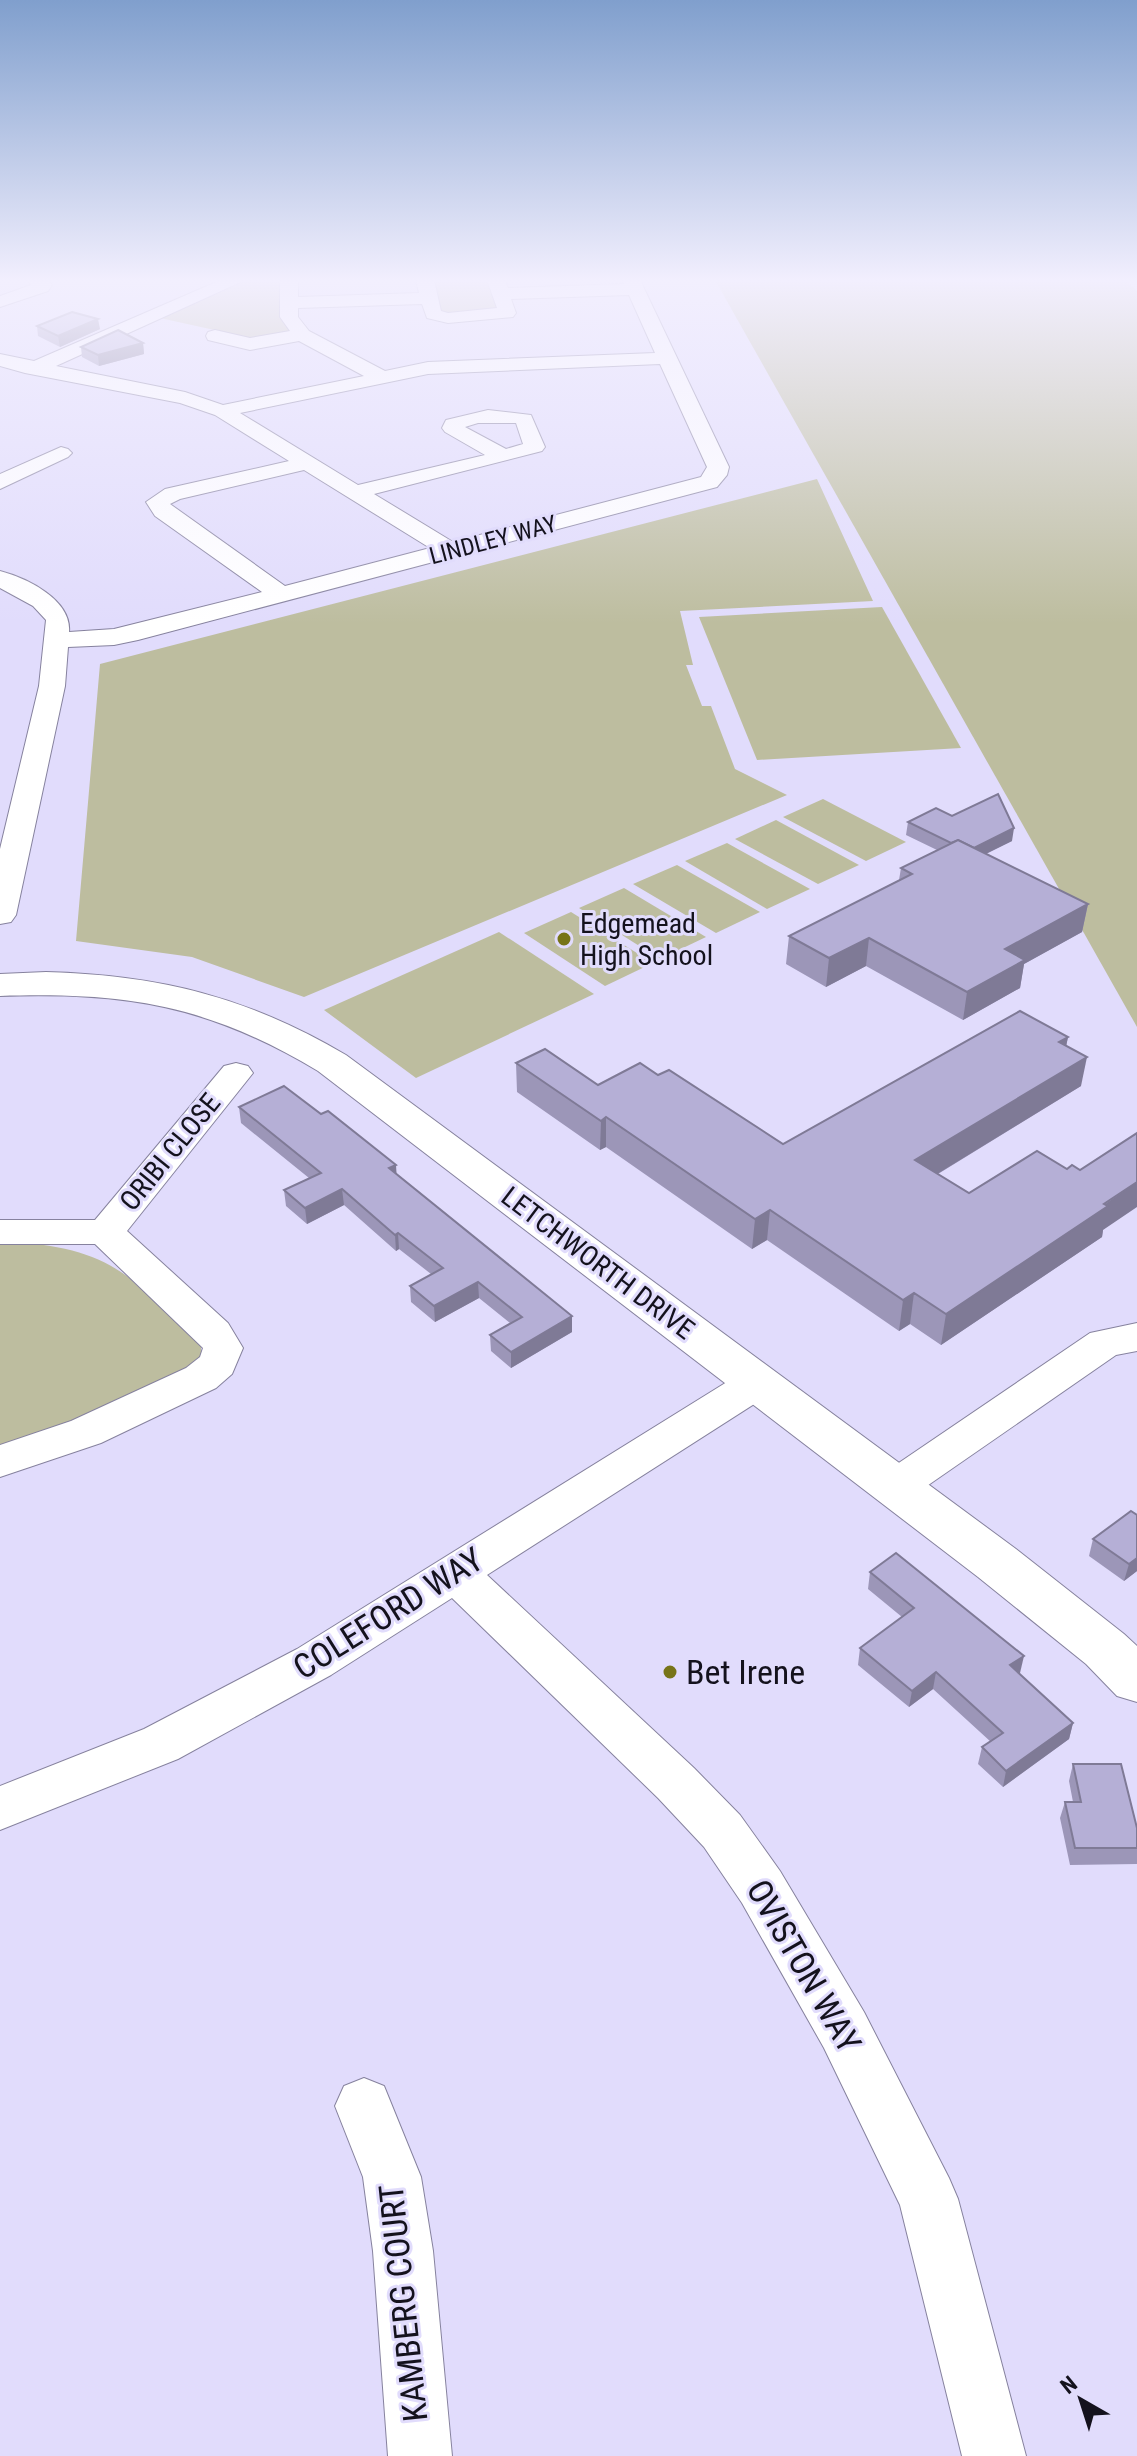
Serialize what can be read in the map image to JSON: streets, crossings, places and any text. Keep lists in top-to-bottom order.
{
  "streets": {
    "street": [
      "LINDLEY WAY",
      "ORIBI CLOSE",
      "LETCHWORTH DRIVE",
      "COLEFORD WAY",
      "OVISTON WAY",
      "KAMBERG COURT"
    ]
  },
  "crossings": [
    ["LETCHWORTH DRIVE", "COLEFORD WAY"],
    ["COLEFORD WAY", "OVISTON WAY"]
  ],
  "places": ["Edgemead High School", "Bet Irene"],
  "north": "top left"
}
